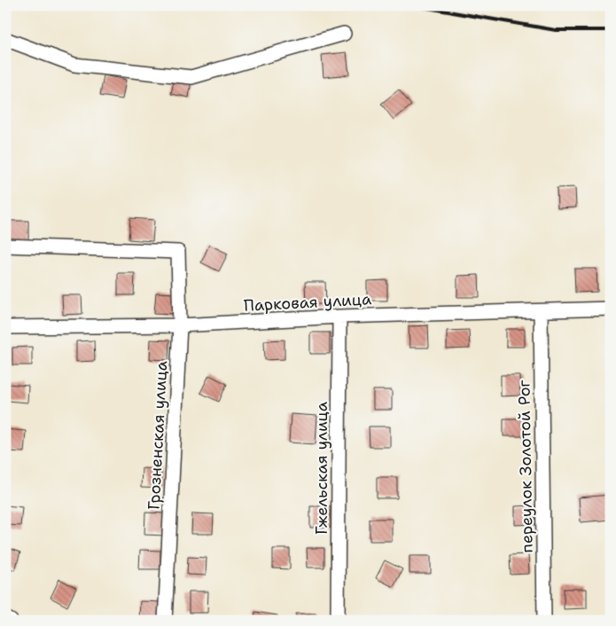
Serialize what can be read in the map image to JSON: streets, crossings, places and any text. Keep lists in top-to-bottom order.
{
  "streets": {
    "street": [
      "Парковая улица",
      "Грозненская улица",
      "переулок Золотой Рог",
      "Гжельская улица"
    ]
  },
  "crossings": [
    ["Парковая улица", "Грозненская улица"],
    ["Парковая улица", "переулок Золотой Рог"],
    ["Парковая улица", "Гжельская улица"]
  ]
}
